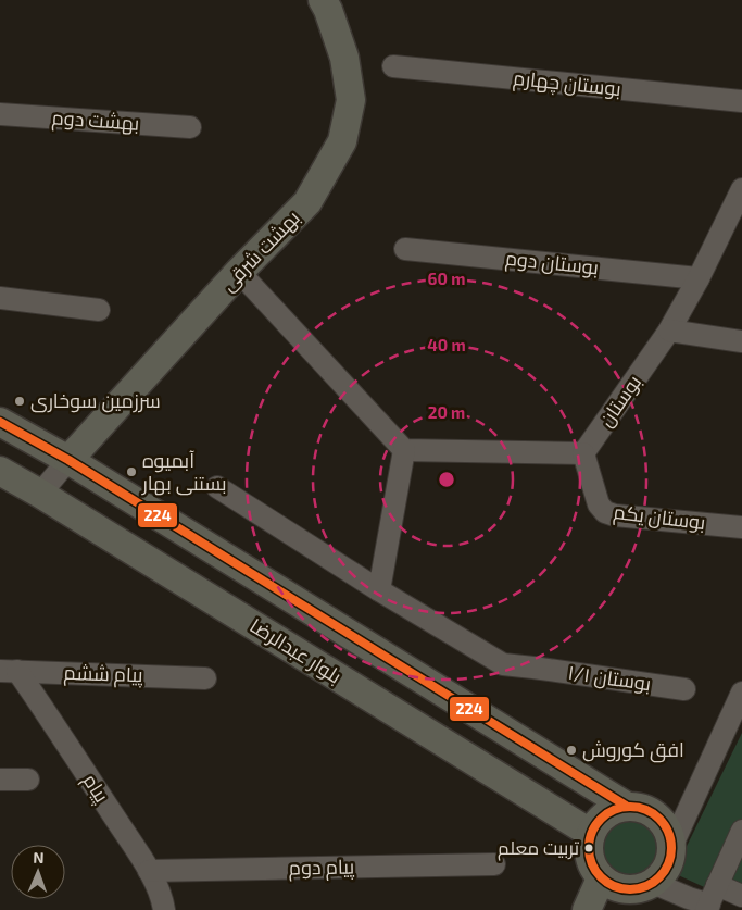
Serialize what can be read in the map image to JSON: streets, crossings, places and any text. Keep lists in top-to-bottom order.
{
  "streets": {
    "main road": ["بهشت شرقی", "بلوار عبدالرضا"],
    "street": [
      "بوستان چهارم",
      "بهشت دوم",
      "بوستان دوم",
      "بوستان",
      "بوستان یکم",
      "پیام ششم",
      "بوستان ۱/۱",
      "پیام",
      "پیام دوم"
    ]
  },
  "crossings": [
    ["بوستان دوم", "بوستان"],
    ["بوستان", "بوستان یکم"],
    ["پیام ششم", "پیام"],
    ["پیام", "پیام دوم"]
  ],
  "places": [
    "سرزمین سوخاری",
    "آبمیوه بستنی بهار",
    "افق کوروش",
    "تربیت معلم"
  ],
  "lines": ["transit line 224"],
  "north": "top",
  "rings": ["60 m", "40 m", "20 m"]
}
